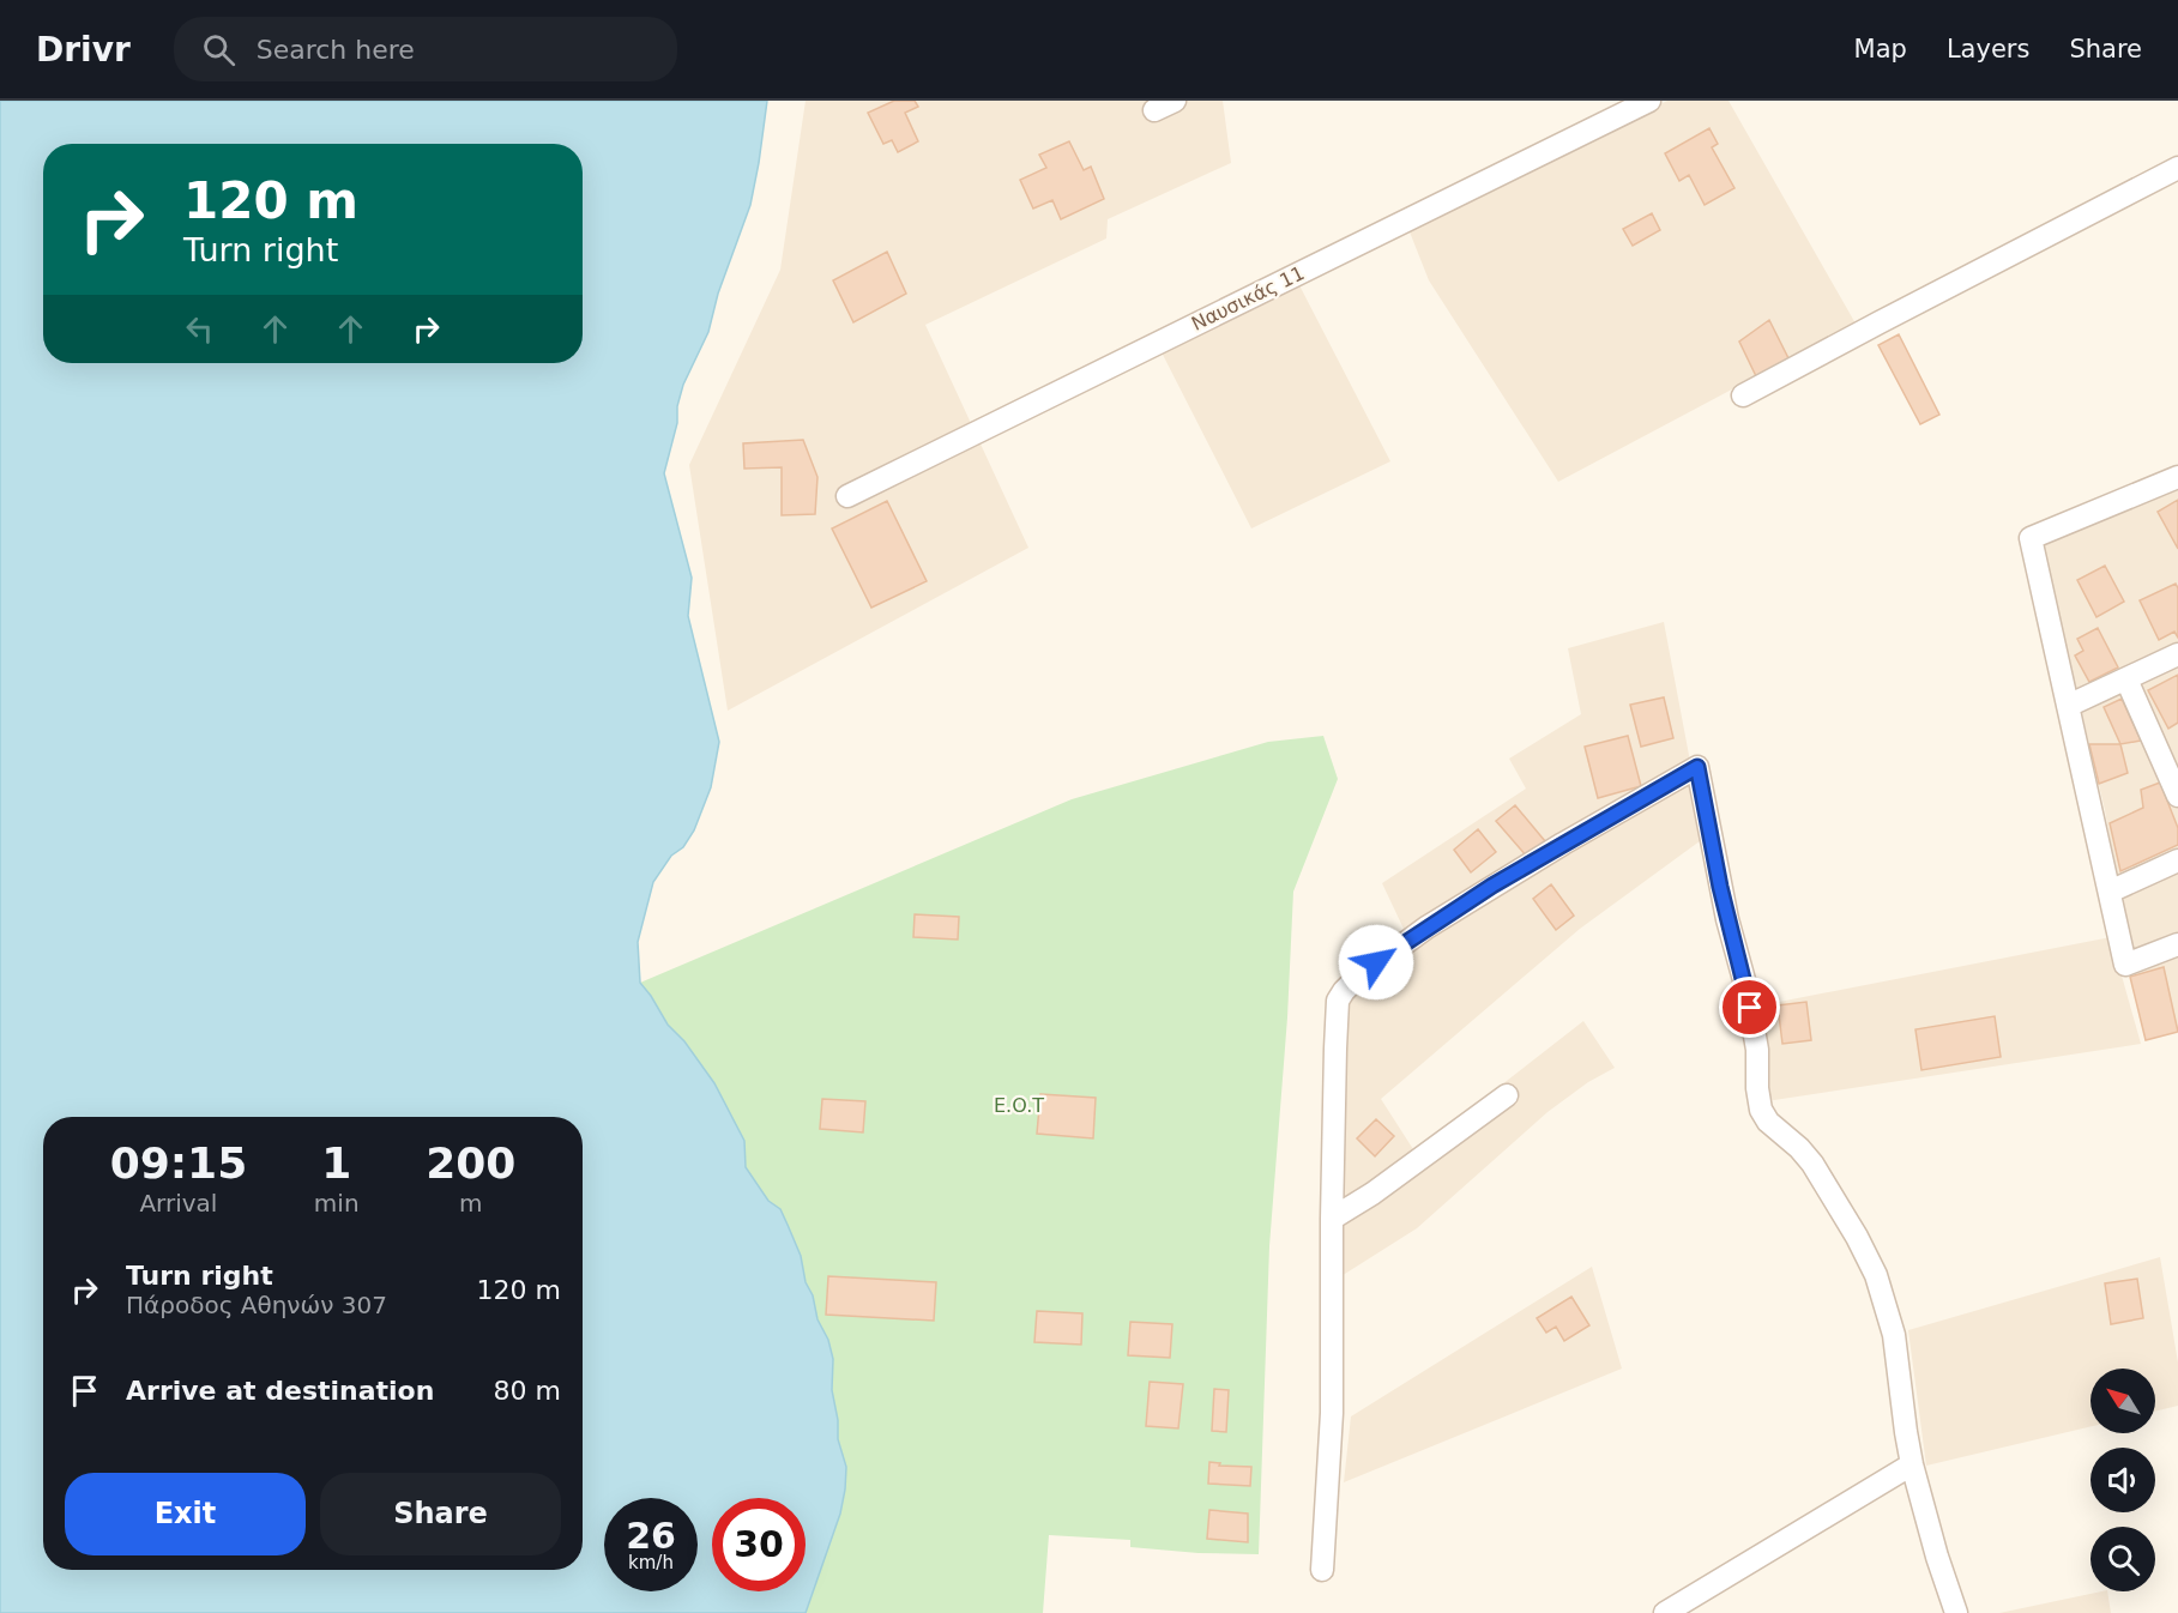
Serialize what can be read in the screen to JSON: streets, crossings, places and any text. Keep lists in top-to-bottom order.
{
  "streets": {
    "street": ["Ναυσικάς 11"]
  },
  "parks": ["E.O.T"],
  "north": "top left",
  "page": {
    "header": "Drivr",
    "search": "Search here",
    "nav": ["Map", "Layers", "Share"],
    "turn": ["120 m", "Turn right"],
    "eta": [
      "09:15",
      "Arrival",
      "1",
      "min",
      "200",
      "m"
    ],
    "list": [
      {
        "name": "Turn right",
        "note": "Πάροδος Αθηνών 307",
        "value": "120 m"
      },
      {
        "name": "Arrive at destination",
        "value": "80 m"
      }
    ],
    "buttons": ["Exit", "Share"],
    "speed": "26 km/h",
    "limit": "30"
  }
}
